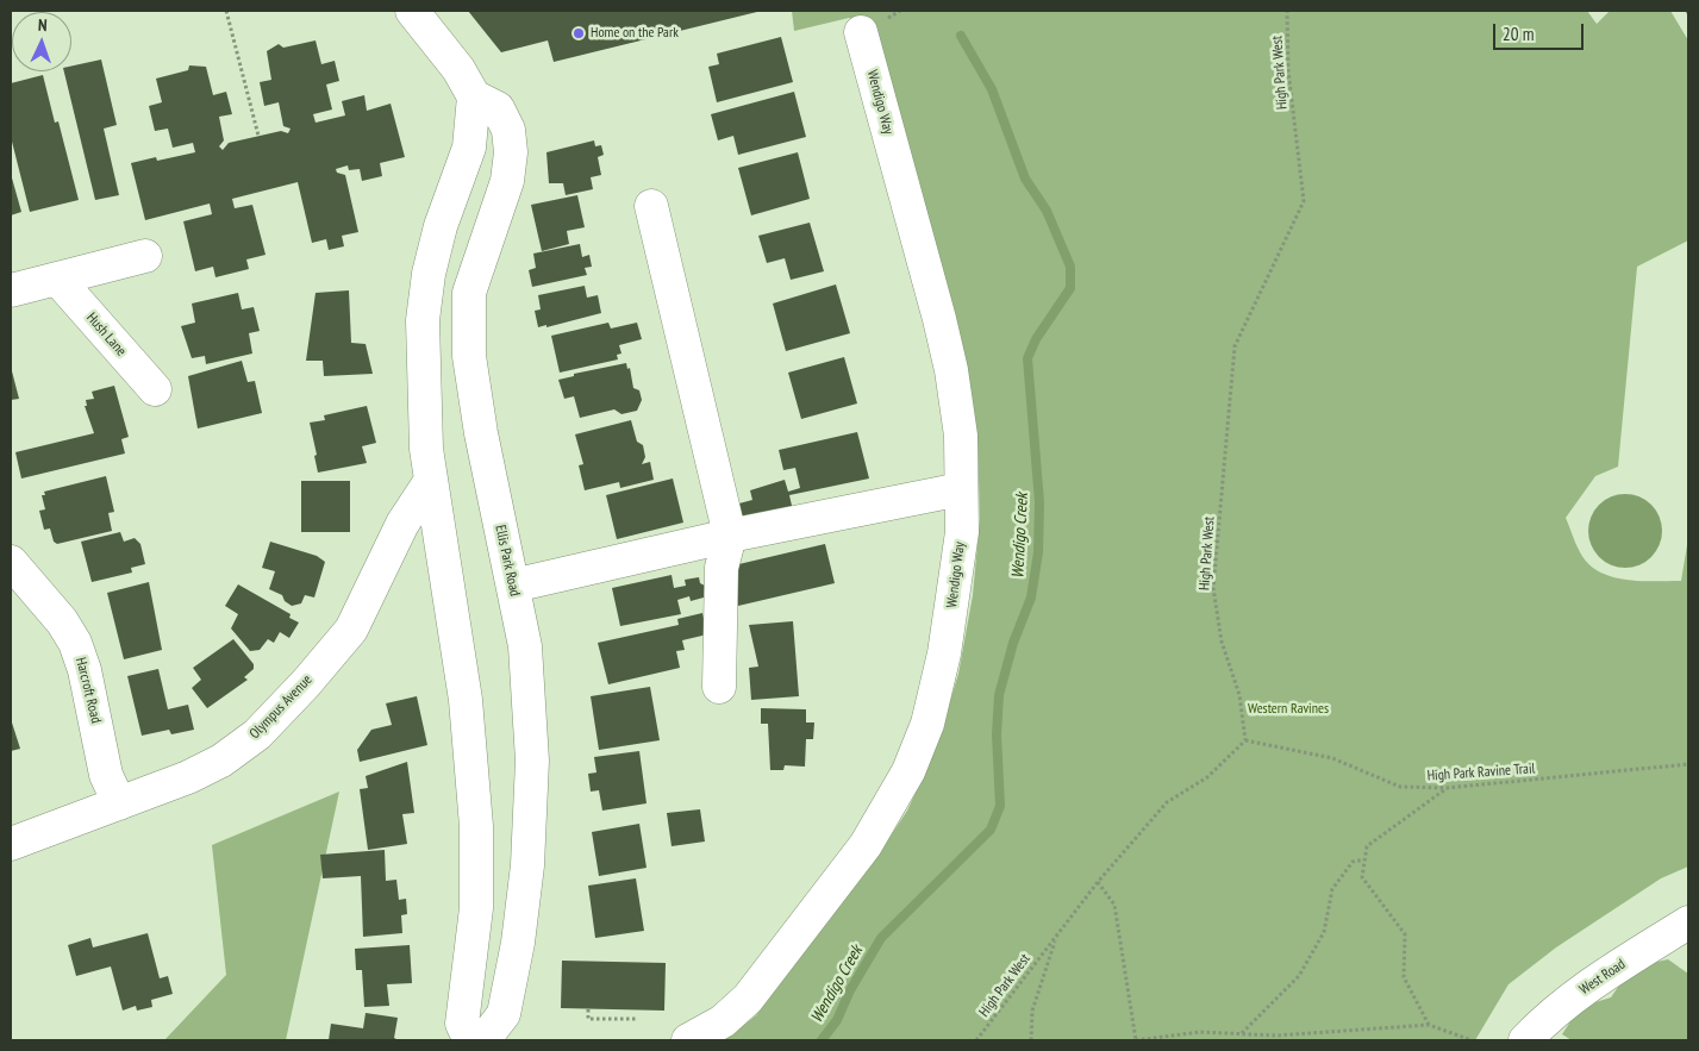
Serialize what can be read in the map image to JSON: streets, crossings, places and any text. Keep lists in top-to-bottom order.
{
  "streets": {
    "street": [
      "Wendigo Way",
      "Hush Lane",
      "Ellis Park Road",
      "Harcroft Road",
      "Olympus Avenue",
      "West Road"
    ],
    "path": ["High Park West", "High Park Ravine Trail"]
  },
  "crossings": [
    ["High Park West", "High Park Ravine Trail"],
    ["Harcroft Road", "Olympus Avenue"]
  ],
  "water": ["Wendigo Creek"],
  "parks": ["Western Ravines"],
  "places": ["Home on the Park"],
  "scale_bar": "20 m",
  "north": "top"
}
